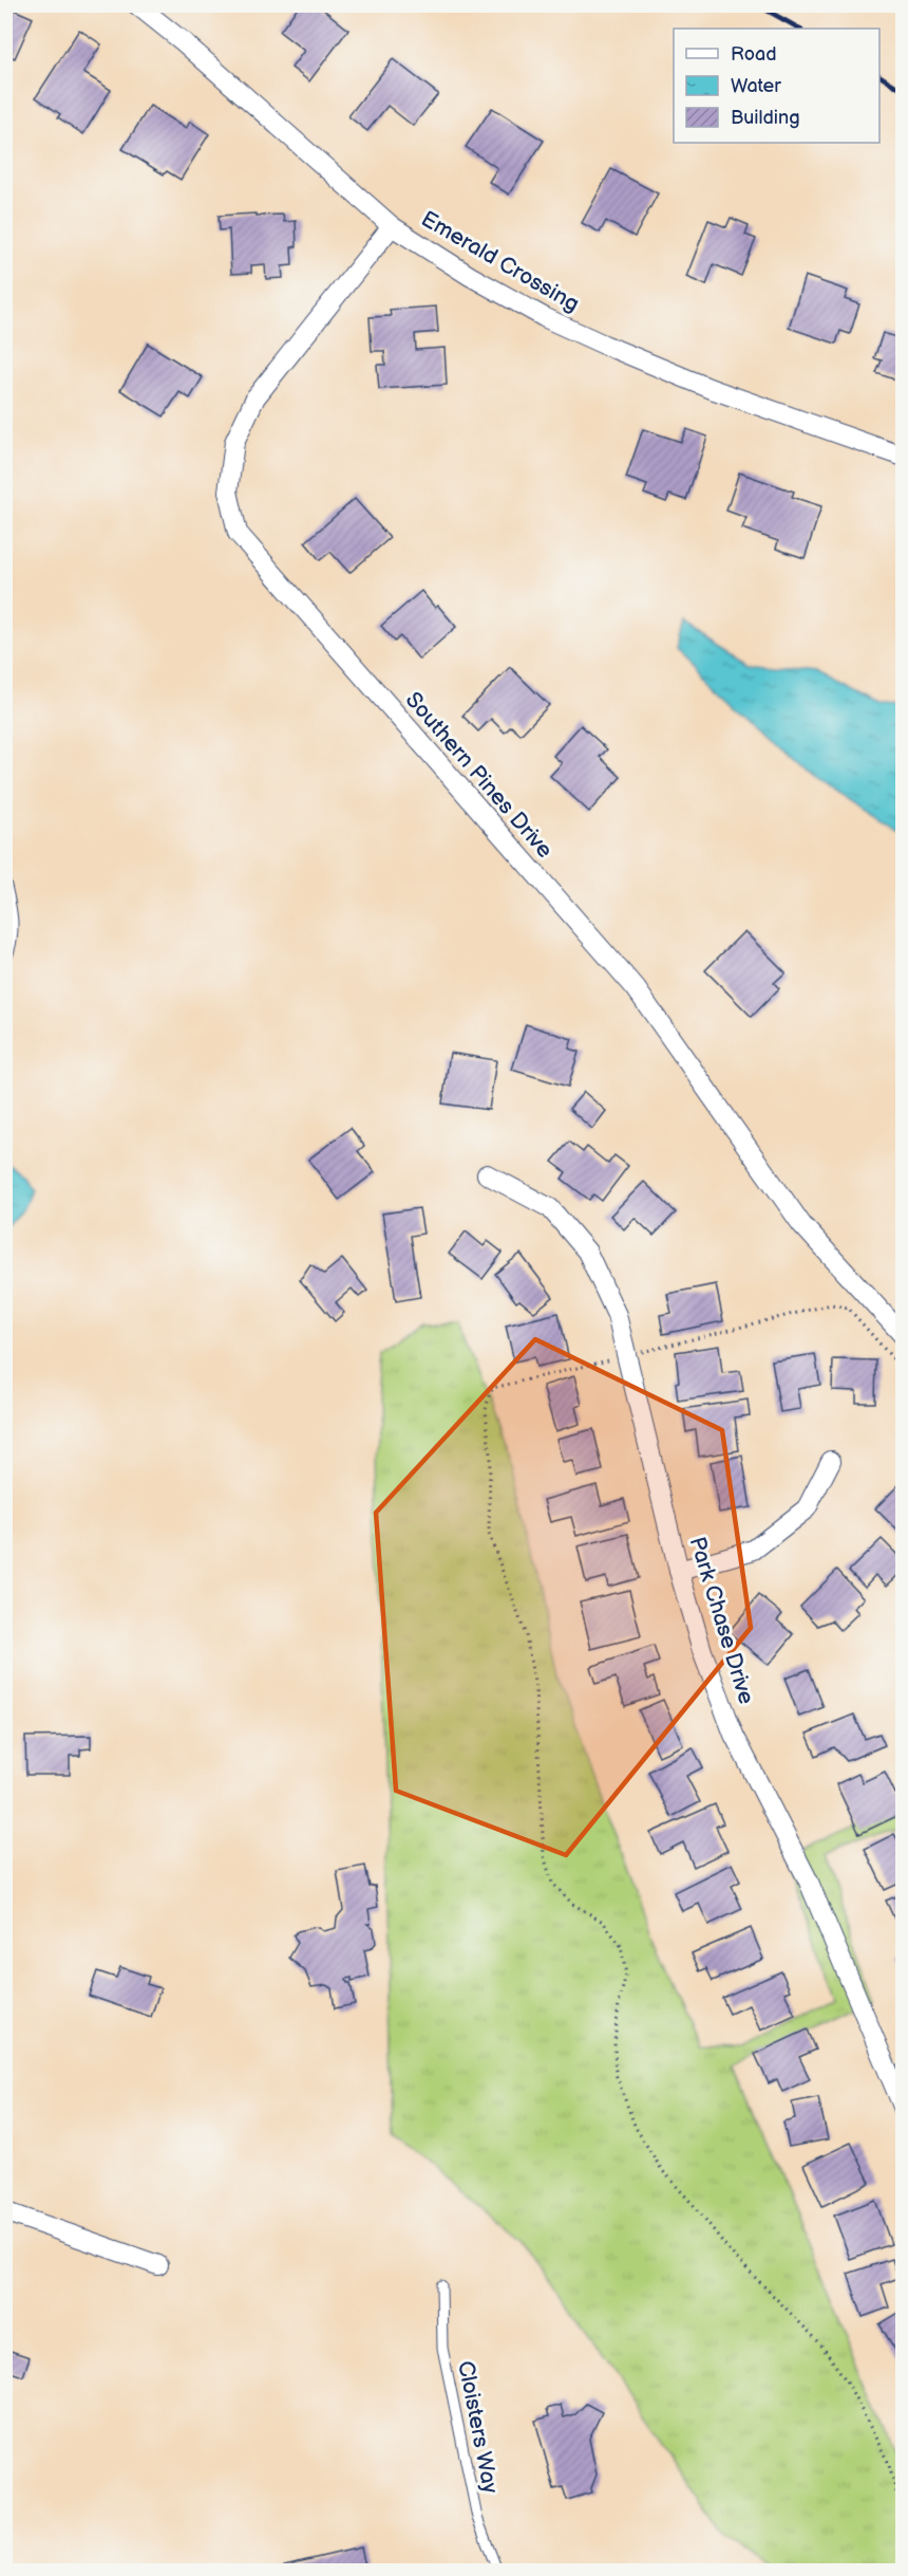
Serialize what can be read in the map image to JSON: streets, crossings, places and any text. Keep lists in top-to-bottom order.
{
  "streets": {
    "street": ["Emerald Crossing", "Southern Pines Drive", "Park Chase Drive"],
    "lane": ["Cloisters Way"]
  },
  "crossings": [
    ["Emerald Crossing", "Southern Pines Drive"]
  ],
  "legend": ["Road", "Water", "Building"]
}
